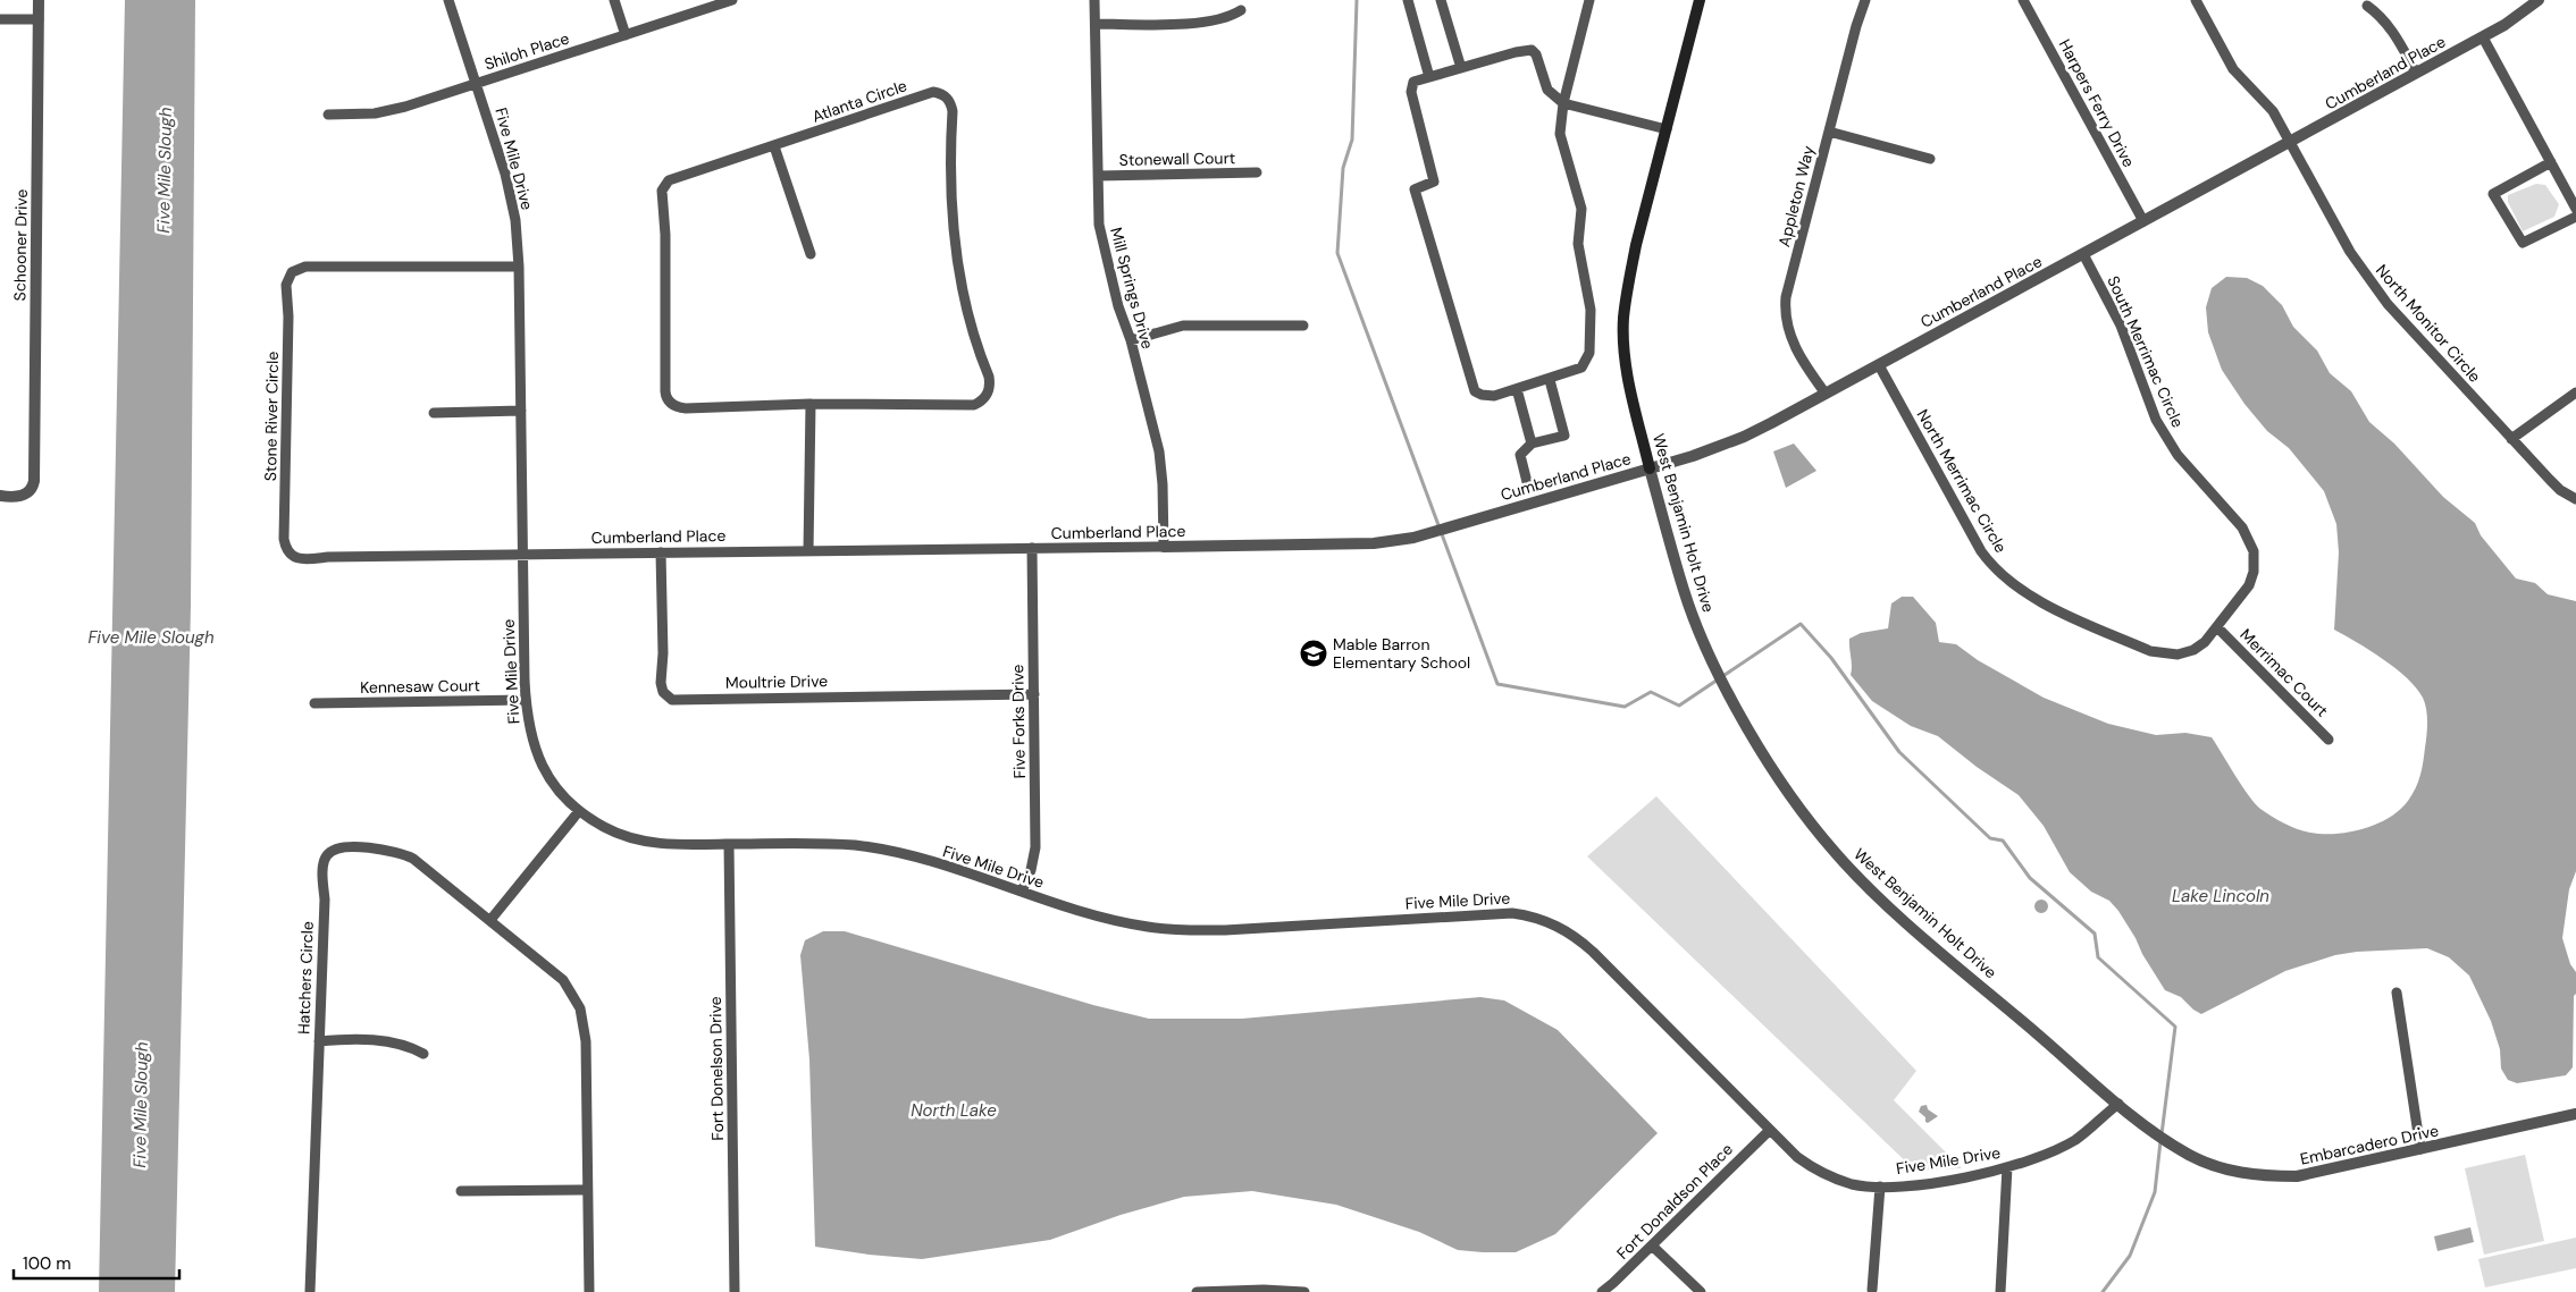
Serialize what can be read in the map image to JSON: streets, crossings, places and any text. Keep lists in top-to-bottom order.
{
  "streets": {
    "main road": ["West Benjamin Holt Drive"],
    "street": [
      "Shiloh Place",
      "Cumberland Place",
      "Atlanta Circle",
      "Harpers Ferry Drive",
      "Five Mile Drive",
      "Stonewall Court",
      "Appleton Way",
      "Schooner Drive",
      "Mill Springs Drive",
      "North Monitor Circle",
      "South Merrimac Circle",
      "Stone River Circle",
      "North Merrimac Circle",
      "Merrimac Court",
      "Moultrie Drive",
      "Kennesaw Court",
      "Five Forks Drive",
      "Hatchers Circle",
      "Fort Donelson Drive",
      "Embarcadero Drive",
      "Fort Donaldson Place"
    ]
  },
  "crossings": [
    ["Shiloh Place", "Five Mile Drive"],
    ["Cumberland Place", "Harpers Ferry Drive"],
    ["Cumberland Place", "Five Mile Drive"],
    ["Cumberland Place", "Appleton Way"],
    ["Cumberland Place", "Mill Springs Drive"],
    ["Cumberland Place", "North Monitor Circle"],
    ["Cumberland Place", "South Merrimac Circle"],
    ["Cumberland Place", "Stone River Circle"],
    ["Cumberland Place", "North Merrimac Circle"],
    ["Cumberland Place", "West Benjamin Holt Drive"],
    ["Cumberland Place", "Moultrie Drive"],
    ["Cumberland Place", "Five Forks Drive"],
    ["Five Mile Drive", "Stone River Circle"],
    ["Five Mile Drive", "West Benjamin Holt Drive"],
    ["Five Mile Drive", "Kennesaw Court"],
    ["Five Mile Drive", "Five Forks Drive"],
    ["Five Mile Drive", "Fort Donelson Drive"],
    ["Five Mile Drive", "Embarcadero Drive"],
    ["Five Mile Drive", "Fort Donaldson Place"],
    ["Stonewall Court", "Mill Springs Drive"],
    ["South Merrimac Circle", "North Merrimac Circle"],
    ["South Merrimac Circle", "Merrimac Court"],
    ["North Merrimac Circle", "Merrimac Court"],
    ["West Benjamin Holt Drive", "Embarcadero Drive"],
    ["Moultrie Drive", "Five Forks Drive"]
  ],
  "water": ["Five Mile Slough", "Lake Lincoln", "North Lake"],
  "places": {
    "school or university": ["Mable Barron Elementary School"]
  },
  "scale_bar": "100 m"
}
